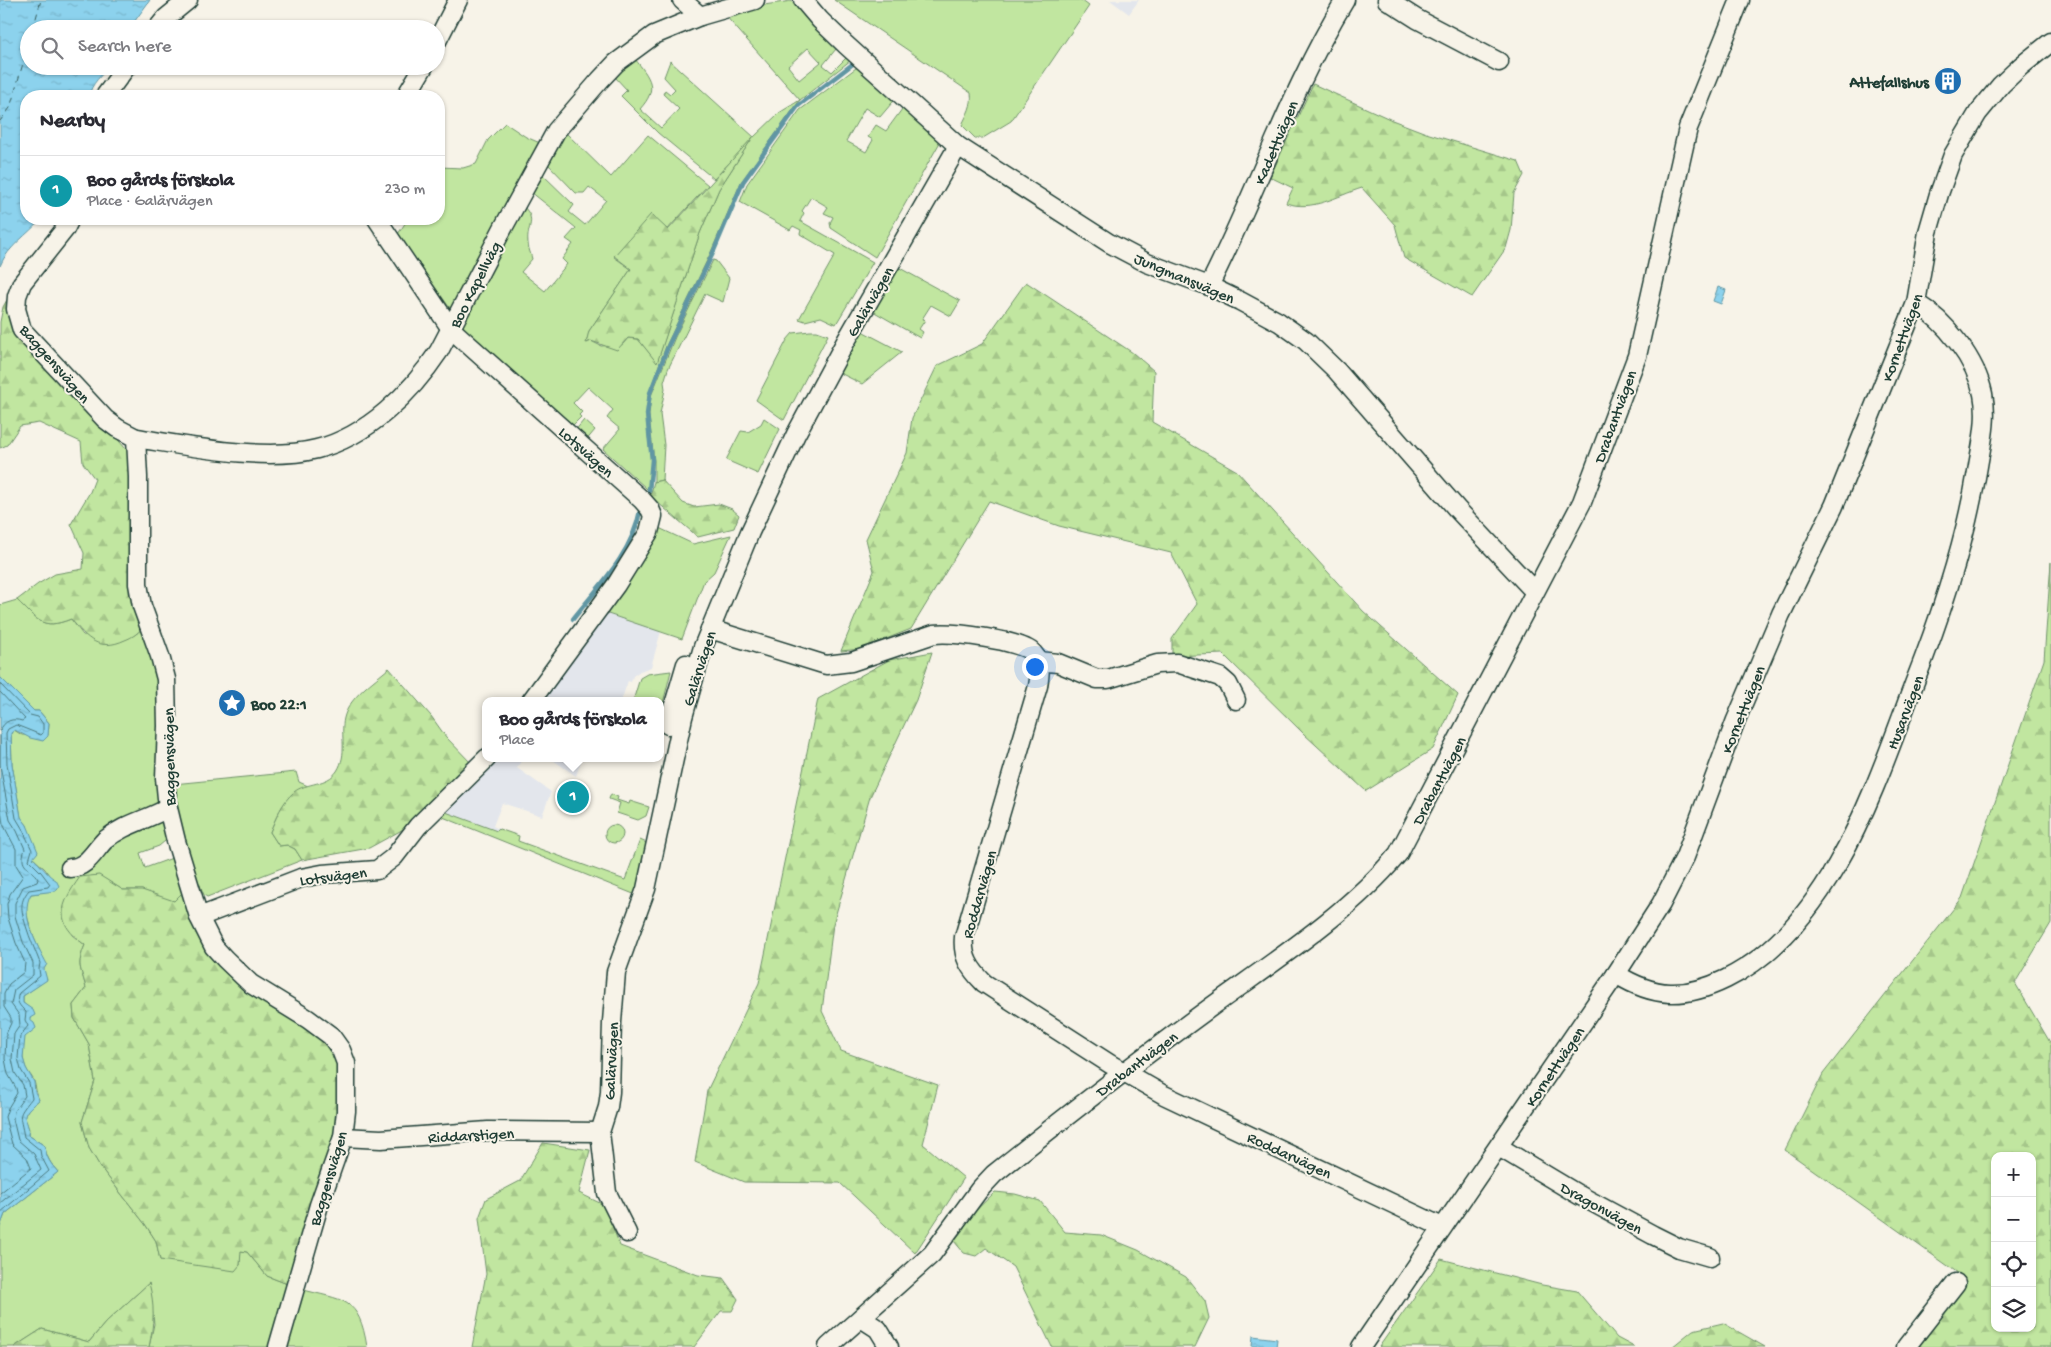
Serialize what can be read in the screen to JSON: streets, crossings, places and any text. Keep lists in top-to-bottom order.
{
  "streets": {
    "street": [
      "Kadettvägen",
      "Jungmansvägen",
      "Boo Kapellväg",
      "Galärvägen",
      "Kornettvägen",
      "Baggensvägen",
      "Drabantvägen",
      "Lotsvägen",
      "Husarvägen",
      "Roddarvägen",
      "Riddarstigen",
      "Dragonvägen"
    ]
  },
  "crossings": [
    ["Kadettvägen", "Jungmansvägen"],
    ["Jungmansvägen", "Galärvägen"],
    ["Jungmansvägen", "Drabantvägen"],
    ["Boo Kapellväg", "Baggensvägen"],
    ["Boo Kapellväg", "Lotsvägen"],
    ["Galärvägen", "Riddarstigen"],
    ["Kornettvägen", "Husarvägen"],
    ["Kornettvägen", "Roddarvägen"],
    ["Kornettvägen", "Dragonvägen"],
    ["Baggensvägen", "Lotsvägen"],
    ["Baggensvägen", "Riddarstigen"],
    ["Drabantvägen", "Roddarvägen"]
  ],
  "places": {
    "building": ["Attefallshus"],
    "place": ["Boo 22:1"]
  },
  "page": {
    "search": "Search here",
    "heading": "Nearby",
    "list": [
      {
        "mark": "1",
        "name": "Boo gårds förskola",
        "note": "Place · Galärvägen",
        "value": "230 m"
      }
    ],
    "popup": ["Boo gårds förskola", "Place"],
    "pins": "1",
    "map_buttons": ["+", "−"]
  }
}
